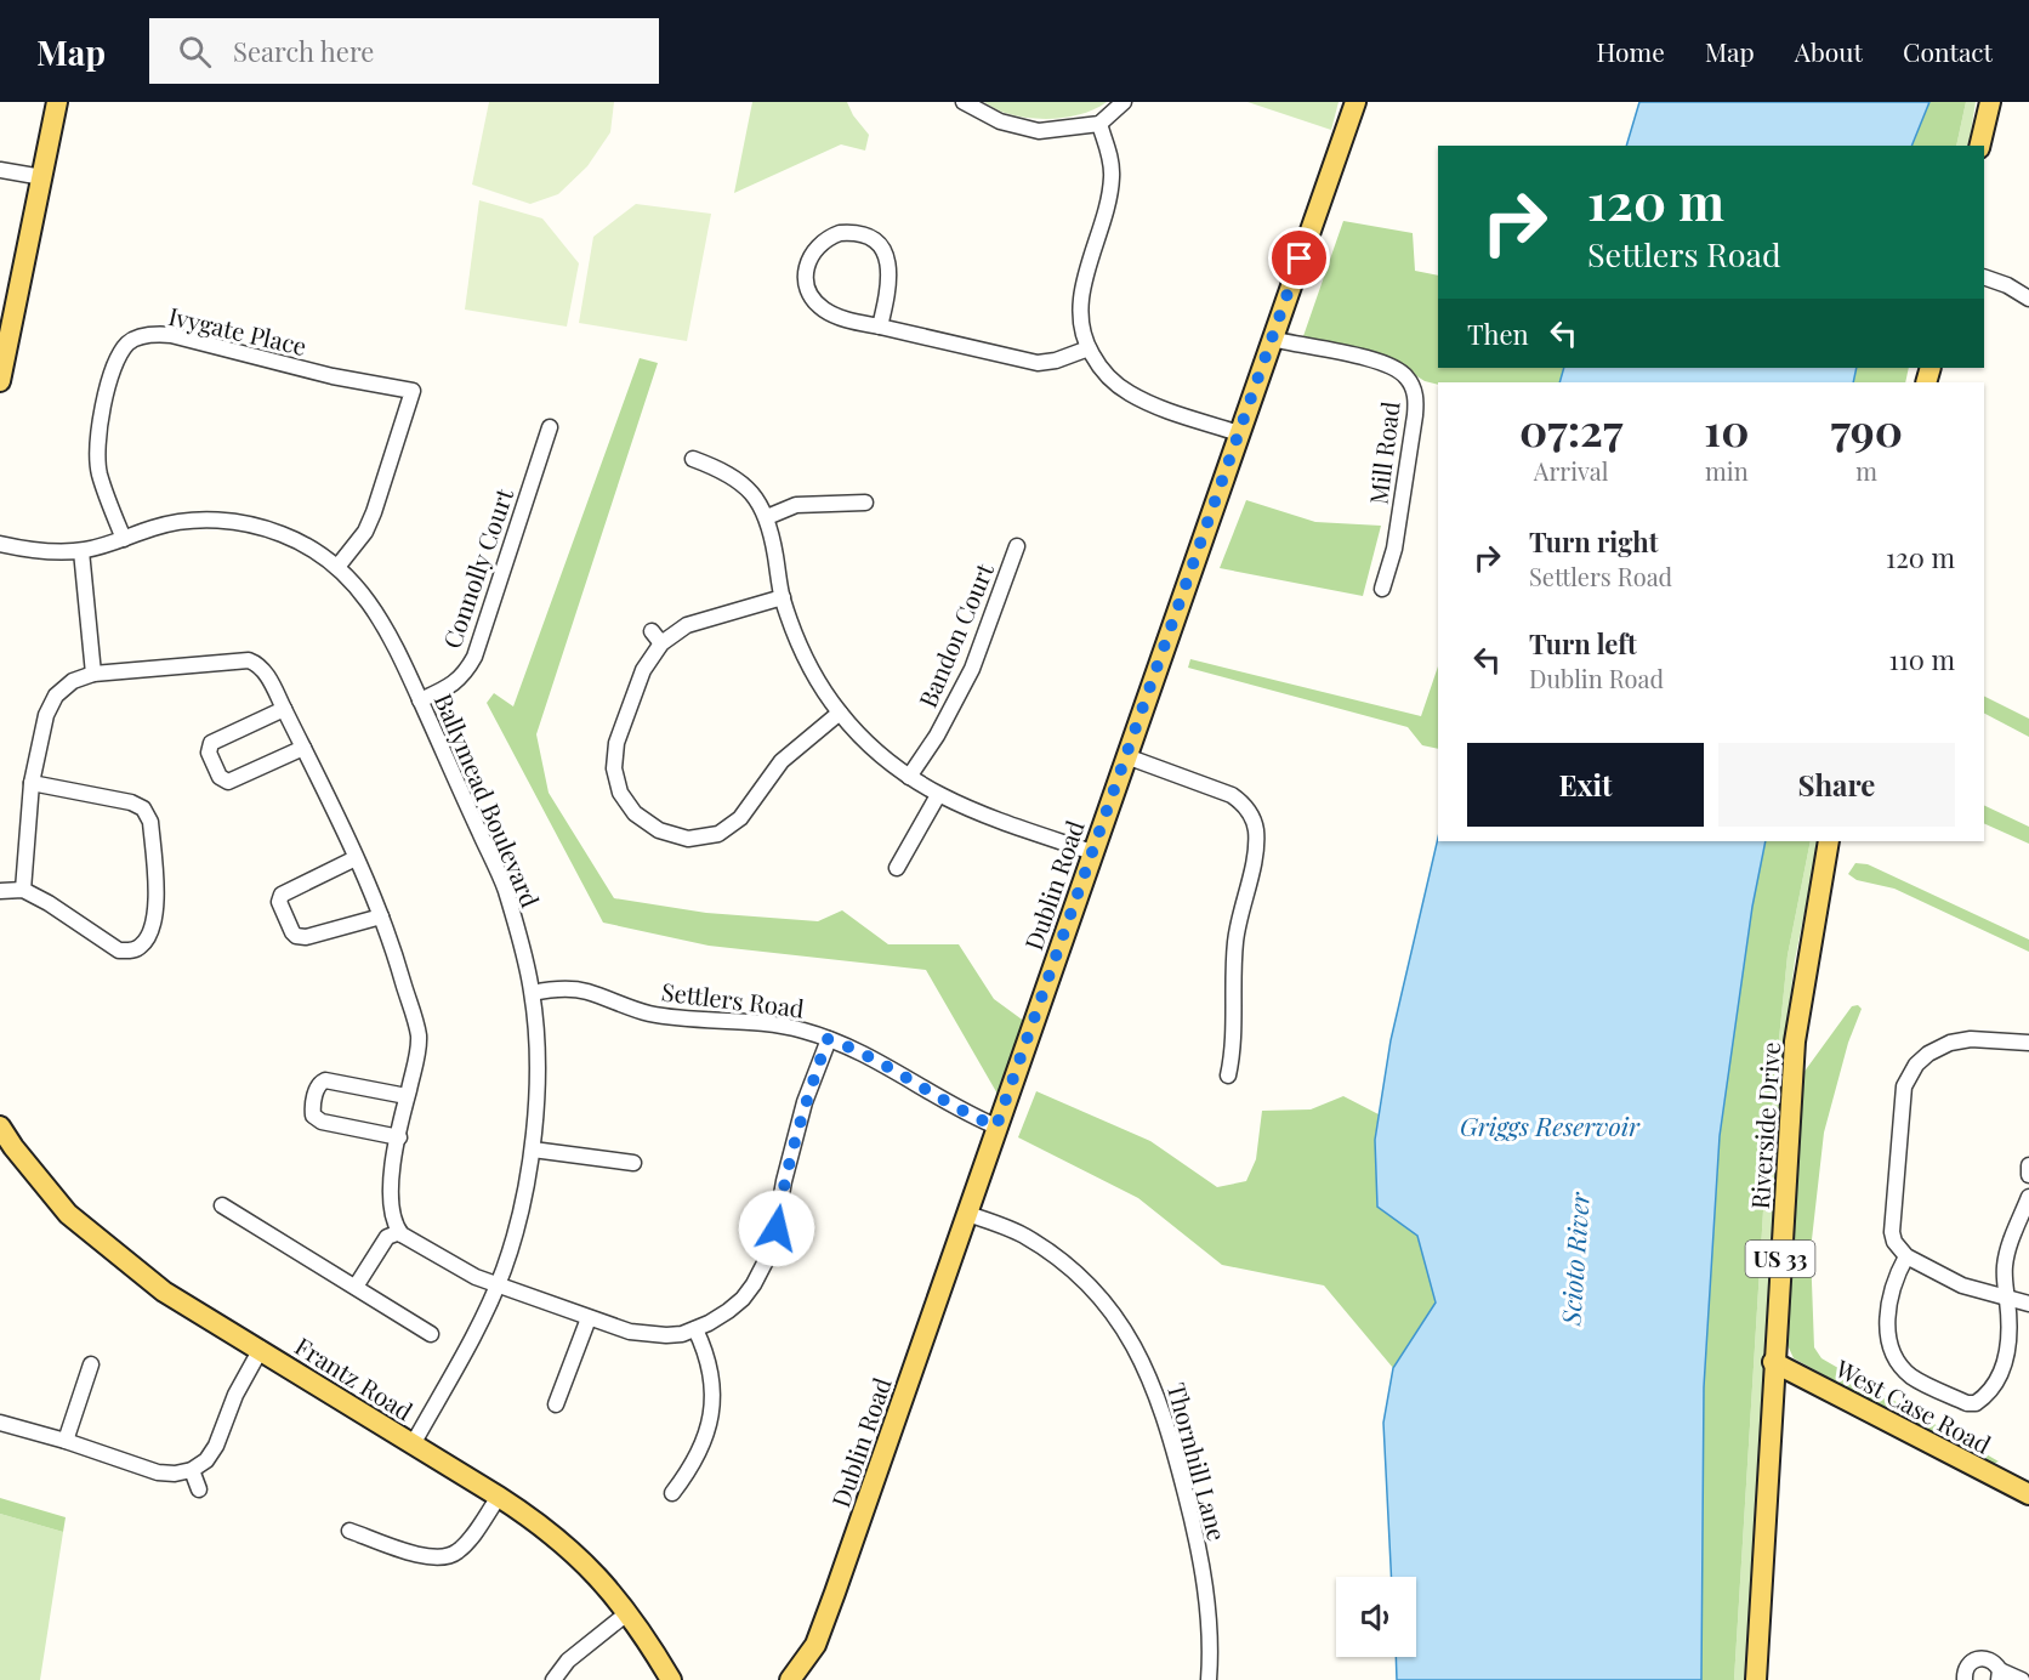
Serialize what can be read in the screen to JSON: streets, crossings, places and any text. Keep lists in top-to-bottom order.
{
  "streets": {
    "main road": [
      "Dublin Road",
      "Riverside Drive",
      "US 33",
      "Frantz Road",
      "West Case Road"
    ],
    "street": [
      "Ivygate Place",
      "Mill Road",
      "Connolly Court",
      "Bandon Court",
      "Ballymead Boulevard",
      "Settlers Road",
      "Thornhill Lane"
    ]
  },
  "crossings": [
    ["Ivygate Place", "Ballymead Boulevard"],
    ["Mill Road", "Dublin Road"],
    ["Connolly Court", "Ballymead Boulevard"],
    ["Ballymead Boulevard", "Settlers Road"],
    ["Ballymead Boulevard", "Frantz Road"],
    ["Dublin Road", "Settlers Road"],
    ["Dublin Road", "Thornhill Lane"],
    ["Riverside Drive", "West Case Road"]
  ],
  "water": ["Griggs Reservoir", "Scioto River"],
  "page": {
    "header": "Map",
    "search": "Search here",
    "nav": [
      "Home",
      "Map",
      "About",
      "Contact"
    ],
    "turn": ["120 m", "Settlers Road"],
    "then": "Then",
    "eta": [
      "07:27",
      "Arrival",
      "10",
      "min",
      "790",
      "m"
    ],
    "list": [
      {
        "name": "Turn right",
        "note": "Settlers Road",
        "value": "120 m"
      },
      {
        "name": "Turn left",
        "note": "Dublin Road",
        "value": "110 m"
      }
    ],
    "buttons": ["Exit", "Share"]
  }
}
